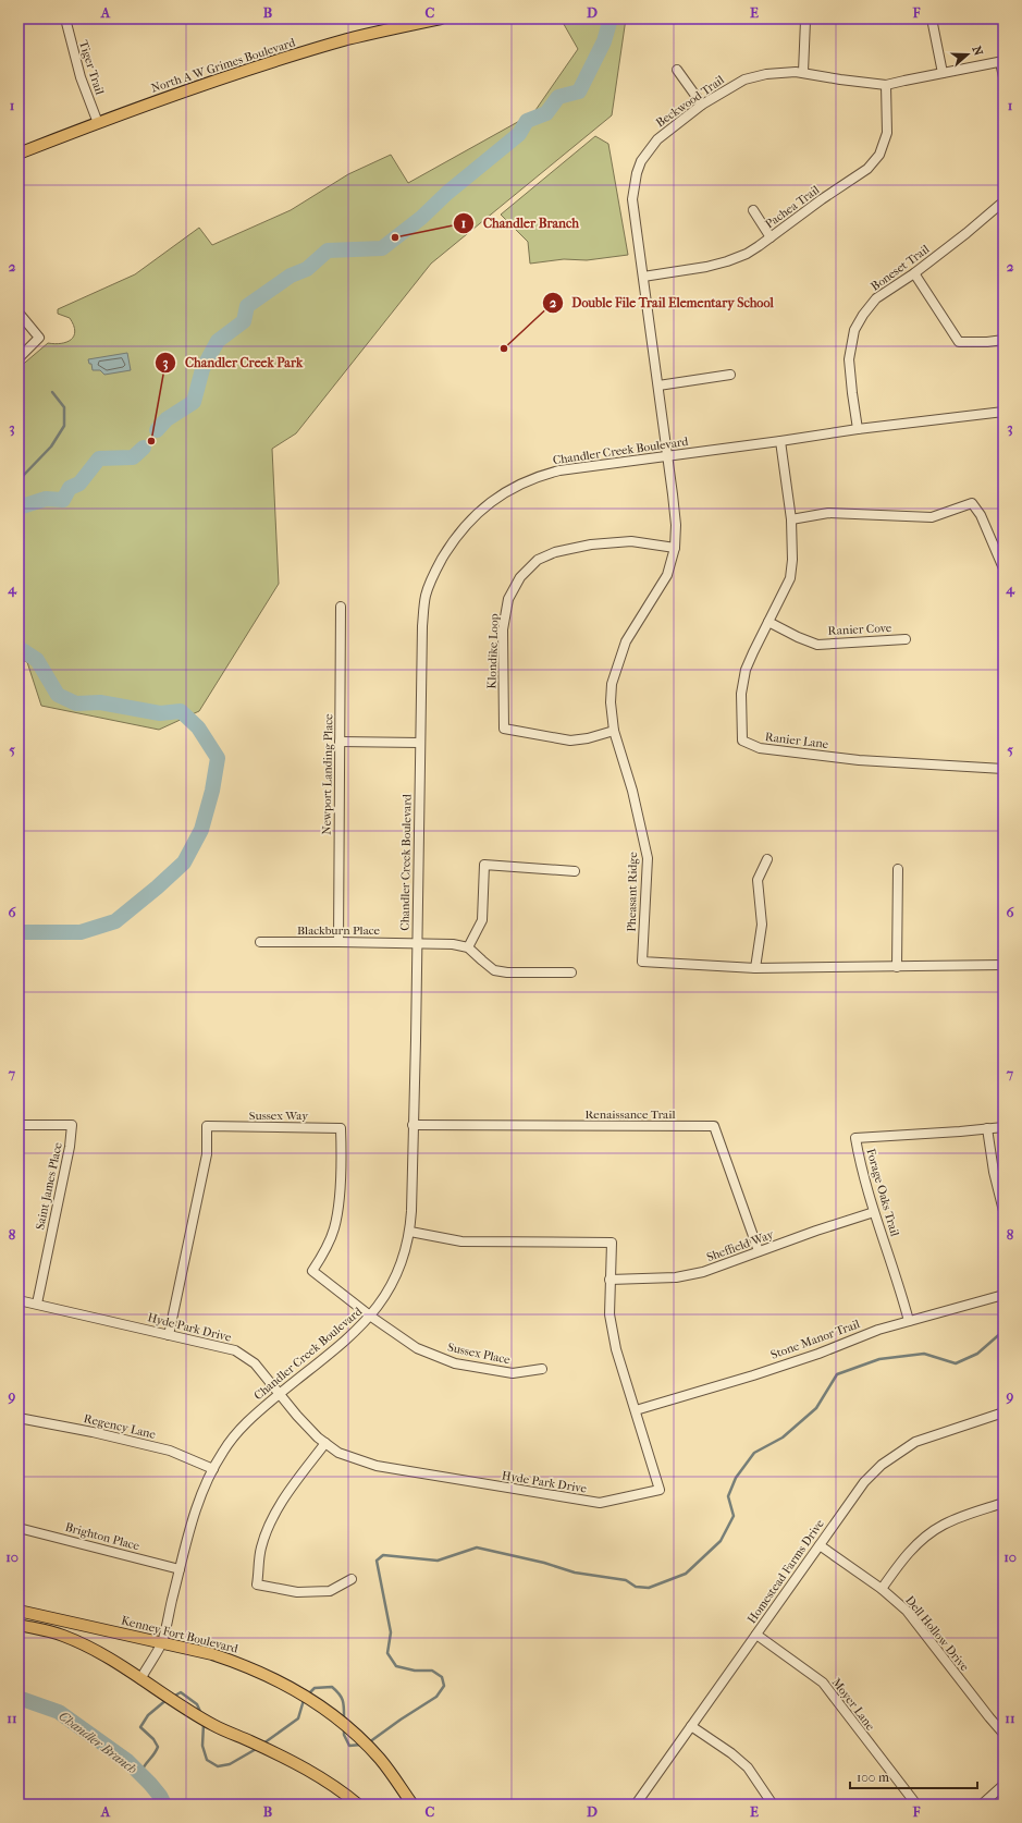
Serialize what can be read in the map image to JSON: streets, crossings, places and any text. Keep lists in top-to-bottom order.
{
  "streets": {
    "main road": ["North A W Grimes Boulevard", "Kenney Fort Boulevard"],
    "street": [
      "Tiger Trail",
      "Beckwood Trail",
      "Pachea Trail",
      "Boneset Trail",
      "Chandler Creek Boulevard",
      "Ranier Cove",
      "Klondike Loop",
      "Ranier Lane",
      "Newport Landing Place",
      "Pheasant Ridge",
      "Blackburn Place",
      "Renaissance Trail",
      "Sussex Way",
      "Saint James Place",
      "Forage Oaks Trail",
      "Sheffield Way",
      "Hyde Park Drive",
      "Stone Manor Trail",
      "Sussex Place",
      "Regency Lane",
      "Brighton Place",
      "Homestead Farms Drive",
      "Dell Hollow Drive",
      "Moyer Lane"
    ]
  },
  "crossings": [
    ["North A W Grimes Boulevard", "Tiger Trail"],
    ["Beckwood Trail", "Pachea Trail"],
    ["Beckwood Trail", "Chandler Creek Boulevard"],
    ["Beckwood Trail", "Pheasant Ridge"],
    ["Boneset Trail", "Chandler Creek Boulevard"],
    ["Chandler Creek Boulevard", "Ranier Lane"],
    ["Chandler Creek Boulevard", "Pheasant Ridge"],
    ["Chandler Creek Boulevard", "Blackburn Place"],
    ["Chandler Creek Boulevard", "Renaissance Trail"],
    ["Chandler Creek Boulevard", "Sussex Way"],
    ["Chandler Creek Boulevard", "Hyde Park Drive"],
    ["Chandler Creek Boulevard", "Sussex Place"],
    ["Chandler Creek Boulevard", "Regency Lane"],
    ["Chandler Creek Boulevard", "Brighton Place"],
    ["Chandler Creek Boulevard", "Kenney Fort Boulevard"],
    ["Ranier Cove", "Ranier Lane"],
    ["Klondike Loop", "Pheasant Ridge"],
    ["Newport Landing Place", "Blackburn Place"],
    ["Renaissance Trail", "Sheffield Way"],
    ["Sussex Way", "Hyde Park Drive"],
    ["Sussex Way", "Sussex Place"],
    ["Saint James Place", "Hyde Park Drive"],
    ["Forage Oaks Trail", "Sheffield Way"],
    ["Forage Oaks Trail", "Stone Manor Trail"],
    ["Sheffield Way", "Hyde Park Drive"],
    ["Hyde Park Drive", "Stone Manor Trail"],
    ["Homestead Farms Drive", "Dell Hollow Drive"],
    ["Homestead Farms Drive", "Moyer Lane"]
  ],
  "water": ["Chandler Branch"],
  "places": ["Chandler Branch", "Double File Trail Elementary School", "Chandler Creek Park"],
  "scale_bar": "100 m",
  "north": "right",
  "grid": {
    "columns": [
      "A",
      "B",
      "C",
      "D",
      "E",
      "F"
    ],
    "rows": [
      "1",
      "2",
      "3",
      "4",
      "5",
      "6",
      "7",
      "8",
      "9",
      "10",
      "11"
    ]
  }
}
